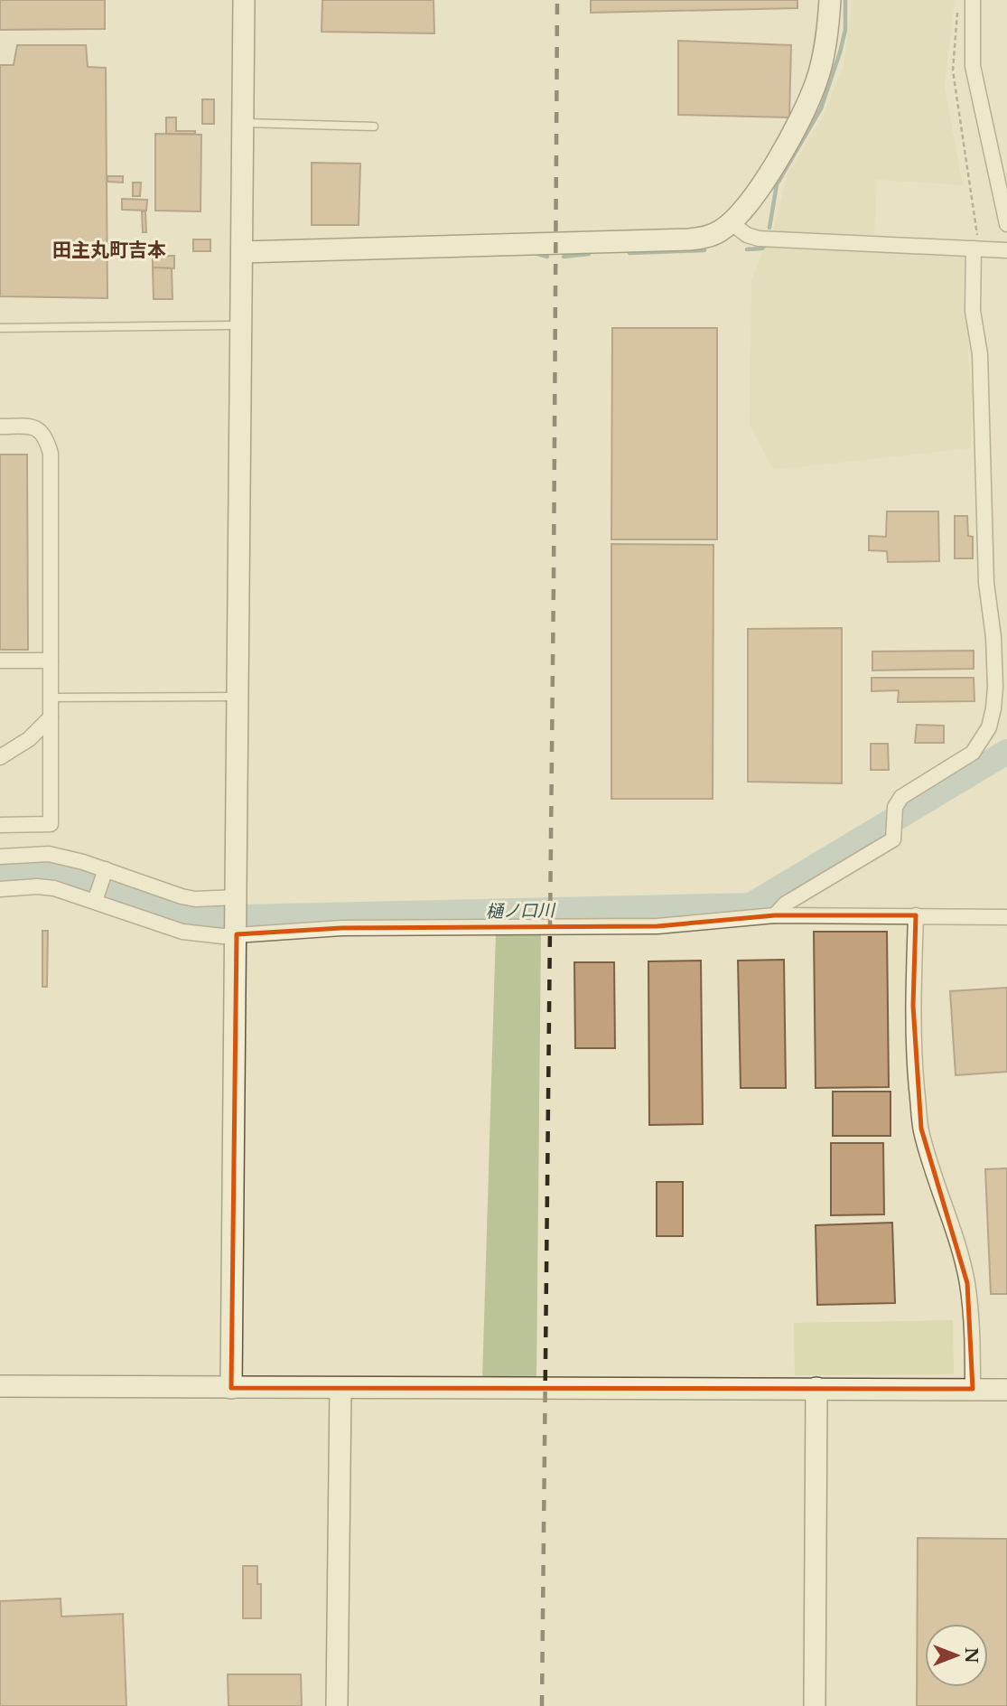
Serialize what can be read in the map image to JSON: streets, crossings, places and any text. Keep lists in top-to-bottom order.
{
  "districts": ["田主丸町吉本"],
  "water": ["樋ノ口川"],
  "north": "right"
}
